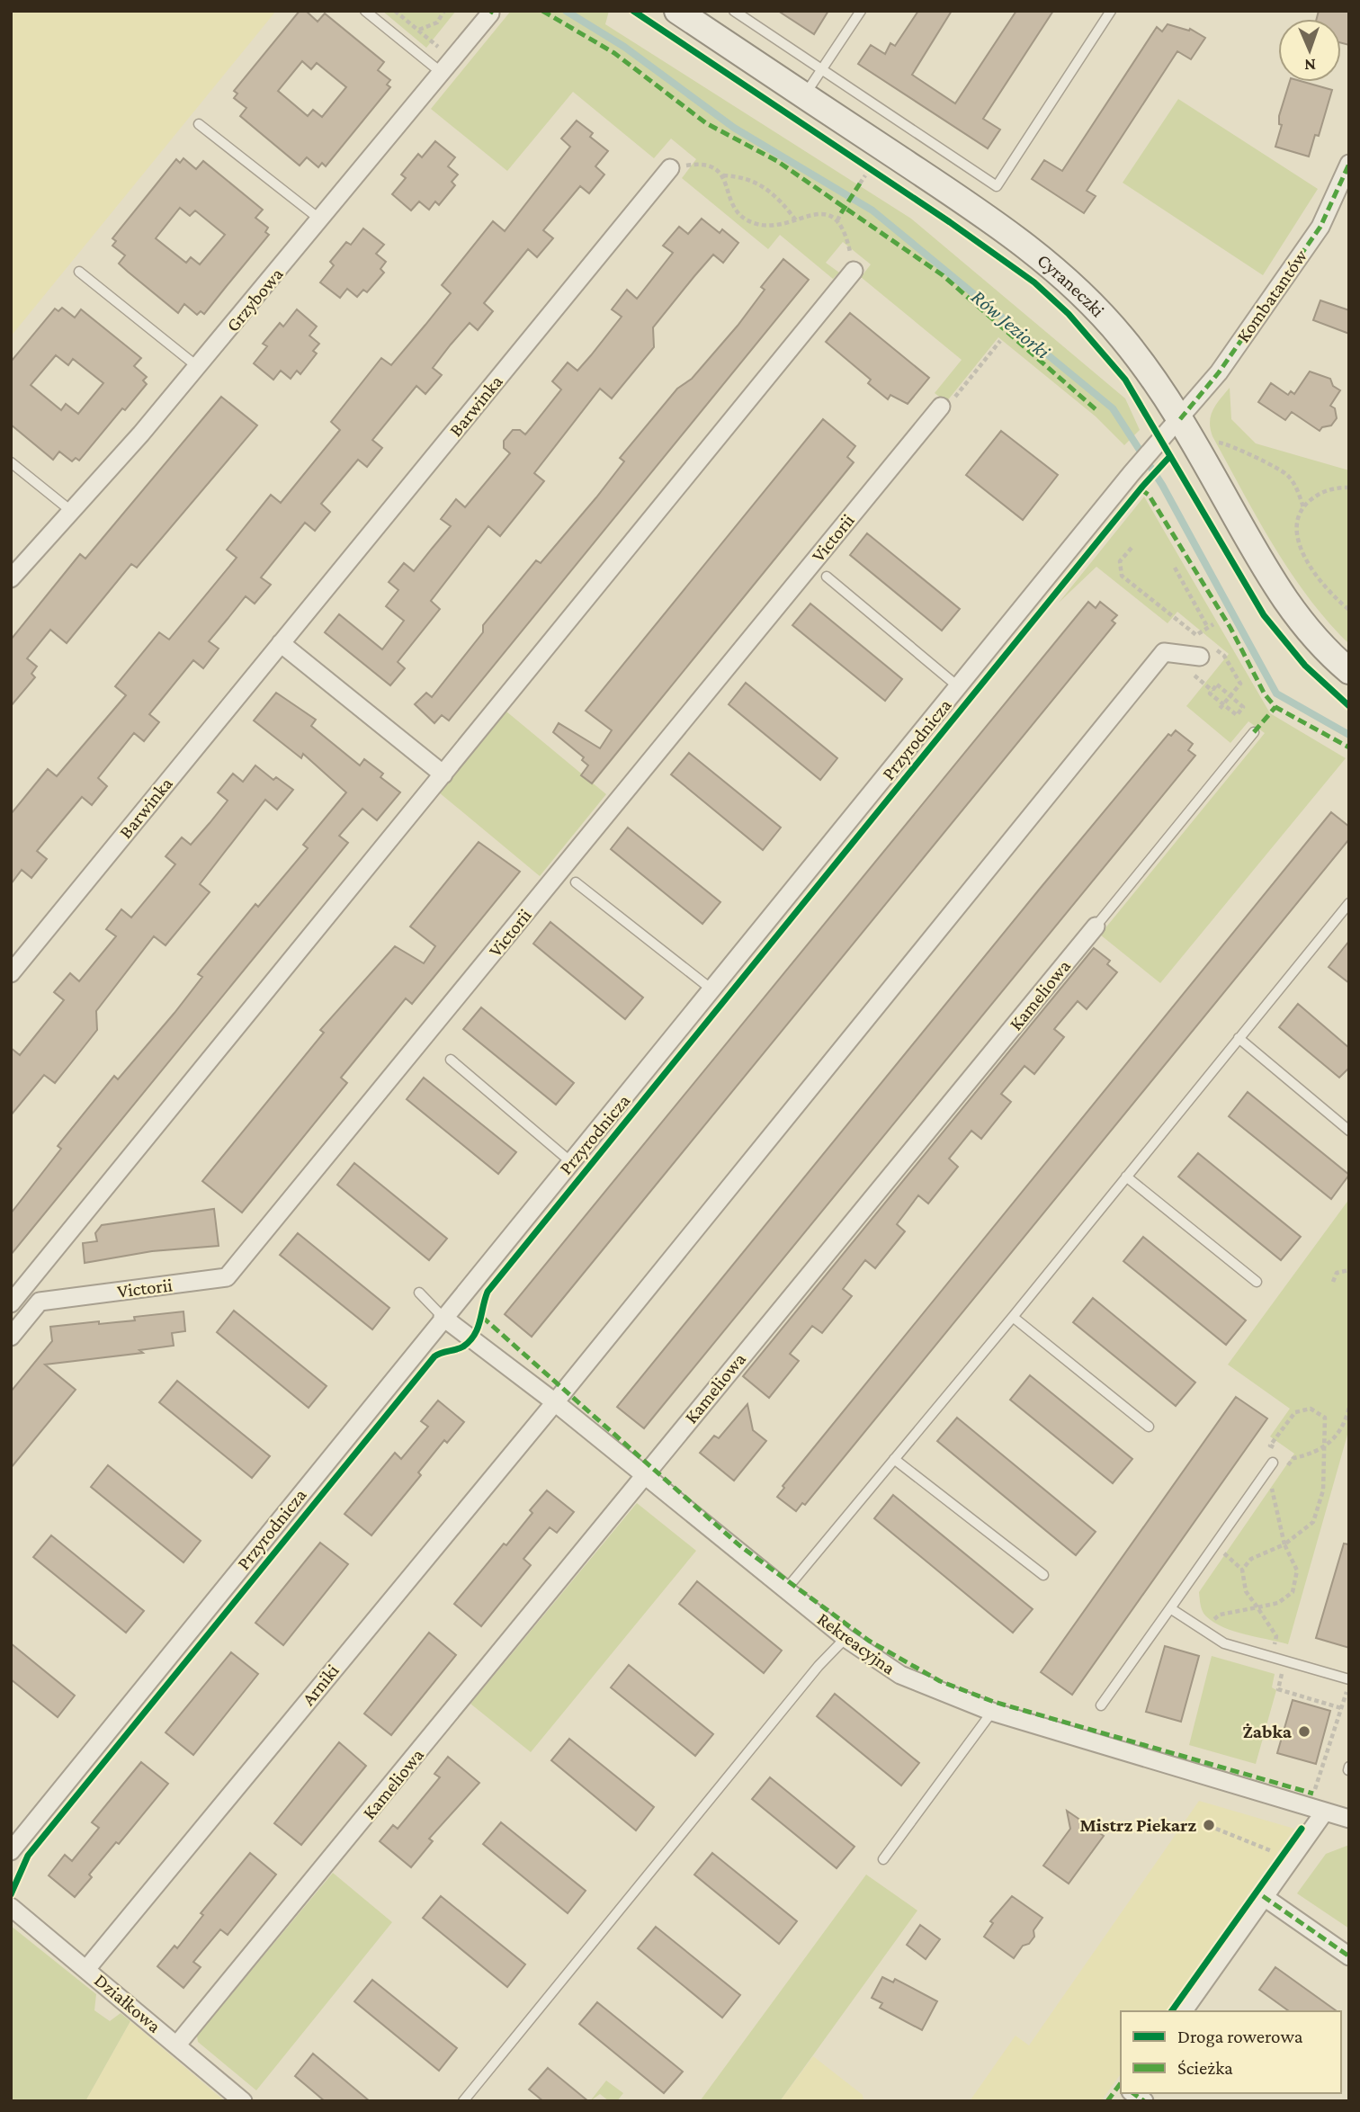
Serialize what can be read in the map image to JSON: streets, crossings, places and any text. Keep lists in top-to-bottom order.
{
  "streets": {
    "street": [
      "Cyraneczki",
      "Kombatantów",
      "Grzybowa",
      "Barwinka",
      "Victorii",
      "Przyrodnicza",
      "Kameliowa",
      "Rekreacyjna",
      "Arniki",
      "Działkowa"
    ]
  },
  "crossings": [
    ["Cyraneczki", "Kombatantów"],
    ["Cyraneczki", "Przyrodnicza"],
    ["Kombatantów", "Przyrodnicza"],
    ["Przyrodnicza", "Rekreacyjna"],
    ["Kameliowa", "Rekreacyjna"],
    ["Kameliowa", "Działkowa"],
    ["Rekreacyjna", "Arniki"],
    ["Arniki", "Działkowa"]
  ],
  "water": ["Rów Jeziorki"],
  "places": ["Żabka", "Mistrz Piekarz"],
  "legend": ["Droga rowerowa", "Ścieżka"],
  "north": "bottom"
}
